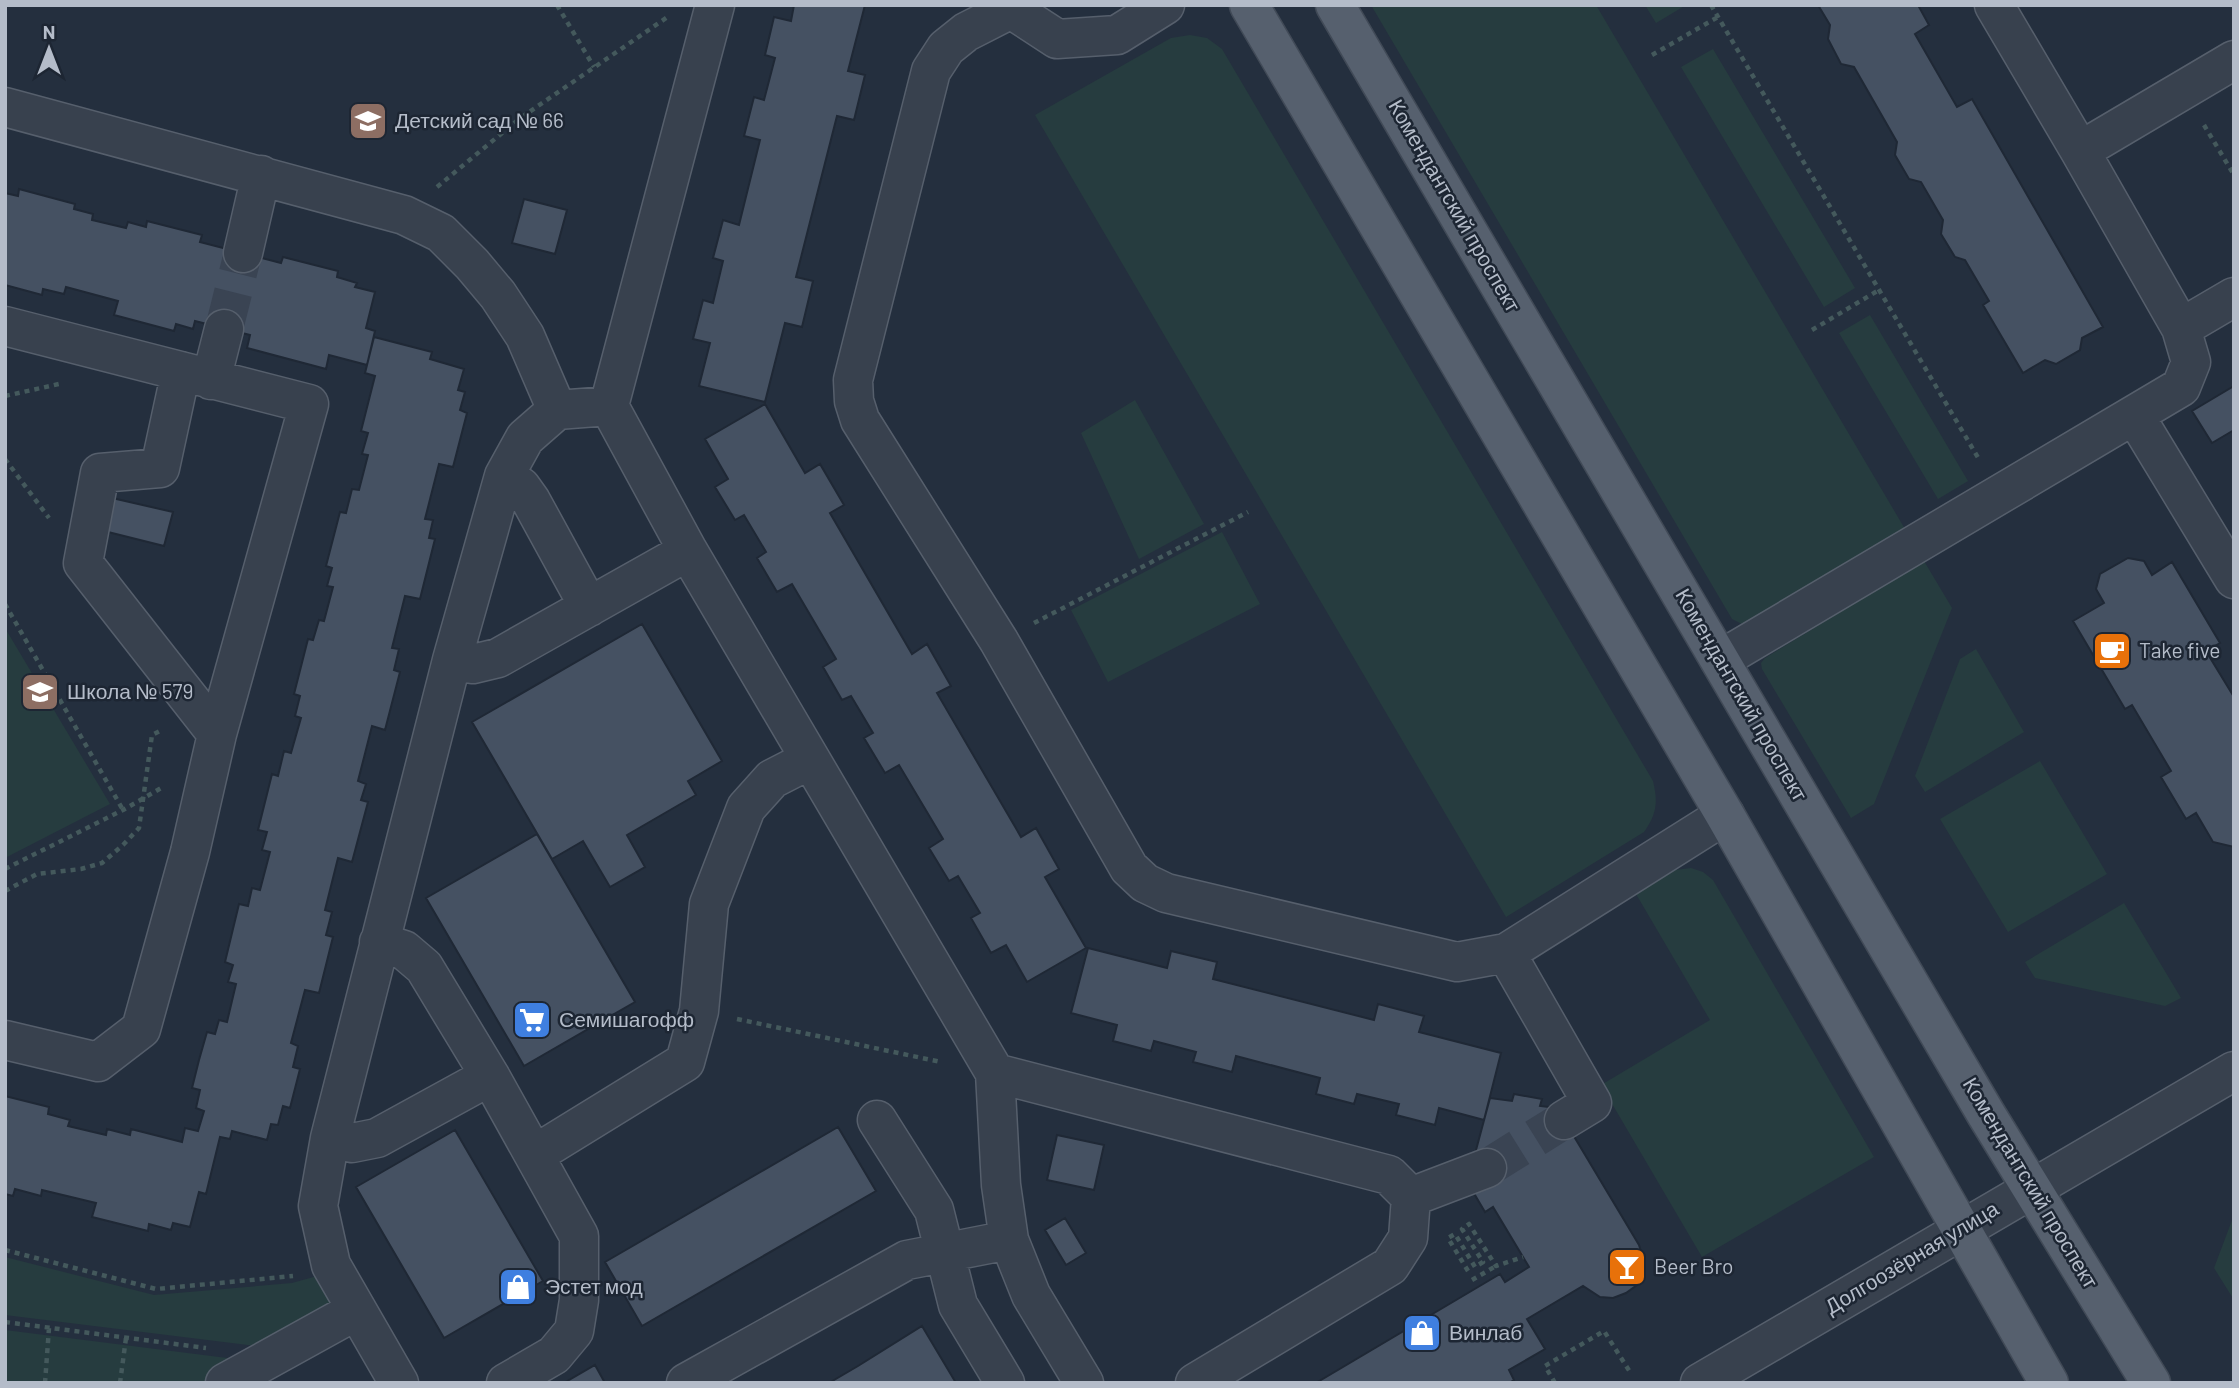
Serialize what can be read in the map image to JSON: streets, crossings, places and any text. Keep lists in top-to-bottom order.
{
  "streets": {
    "main road": ["Комендантский проспект"],
    "street": ["Долгоозёрная улица"]
  },
  "crossings": [
    ["Комендантский проспект", "Долгоозёрная улица"]
  ],
  "places": {
    "school or university": ["Детский сад № 66", "Школа № 579"],
    "cafe": ["Take five"],
    "supermarket": ["Семишагофф"],
    "bar": ["Beer Bro"],
    "shop": ["Эстет мод", "Винлаб"]
  },
  "north": "top"
}
